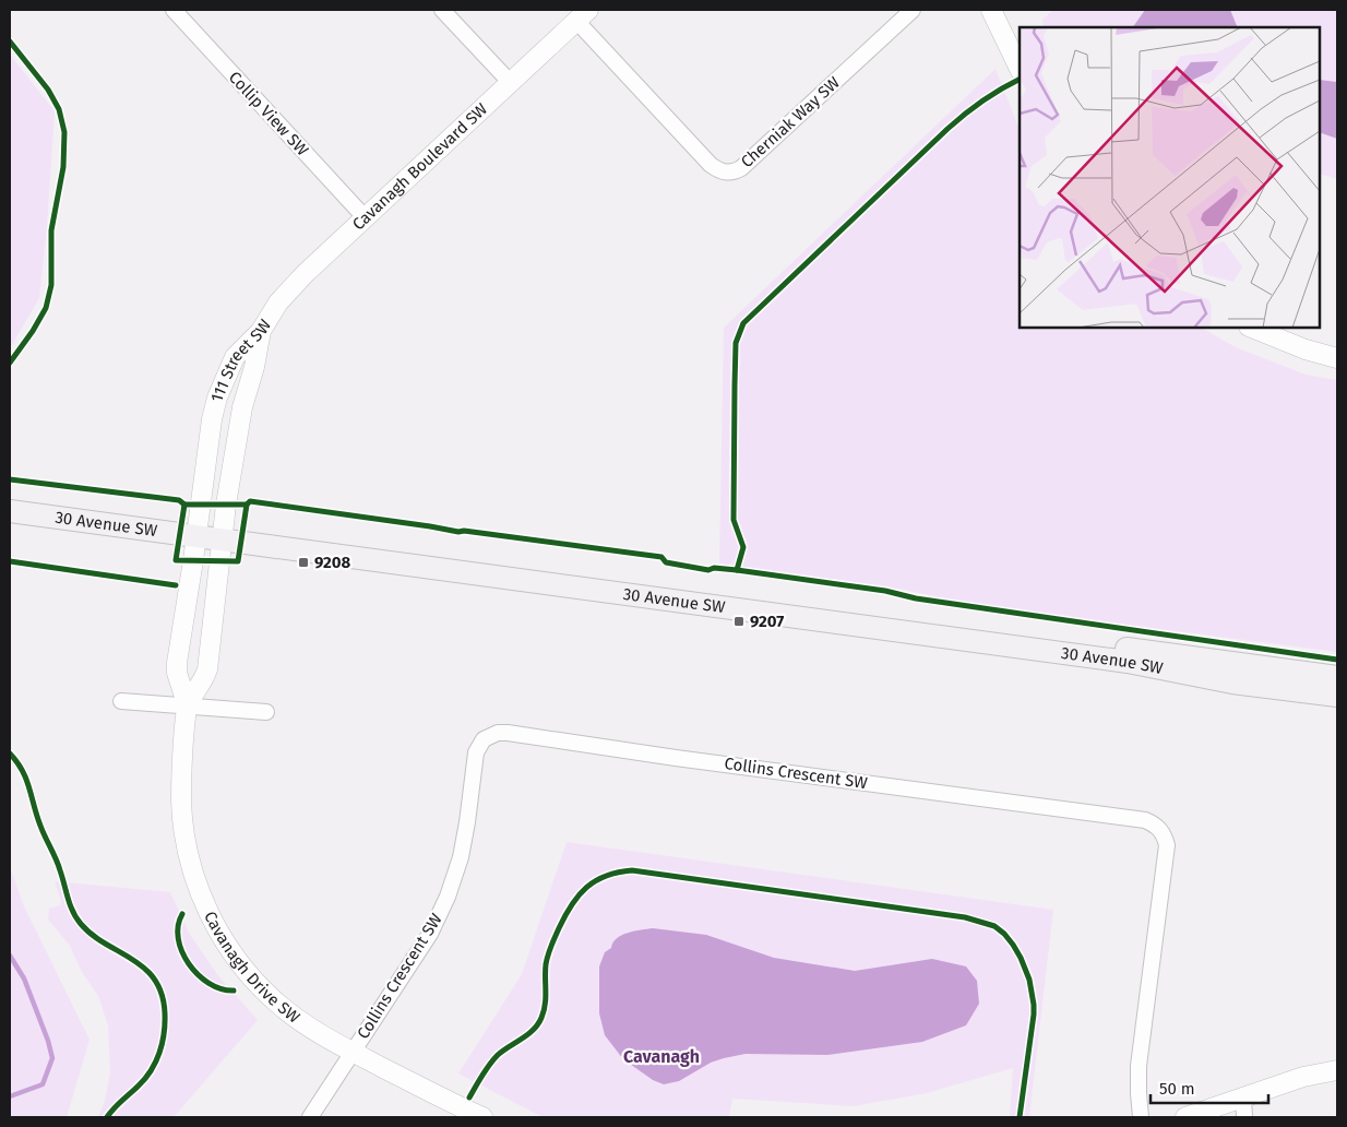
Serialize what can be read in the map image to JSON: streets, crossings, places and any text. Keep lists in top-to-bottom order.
{
  "streets": {
    "main road": ["30 Avenue SW"],
    "street": [
      "Collip View SW",
      "Cherniak Way SW",
      "Cavanagh Boulevard SW",
      "111 Street SW",
      "Collins Crescent SW",
      "Cavanagh Drive SW"
    ]
  },
  "crossings": [
    ["Collip View SW", "Cavanagh Boulevard SW"],
    ["Cherniak Way SW", "Cavanagh Boulevard SW"],
    ["Cavanagh Boulevard SW", "111 Street SW"],
    ["111 Street SW", "30 Avenue SW"],
    ["111 Street SW", "Cavanagh Drive SW"],
    ["30 Avenue SW", "Cavanagh Drive SW"],
    ["Collins Crescent SW", "Cavanagh Drive SW"]
  ],
  "districts": ["Cavanagh"],
  "places": {
    "transit": ["9208", "9207"]
  },
  "scale_bar": "50 m"
}
